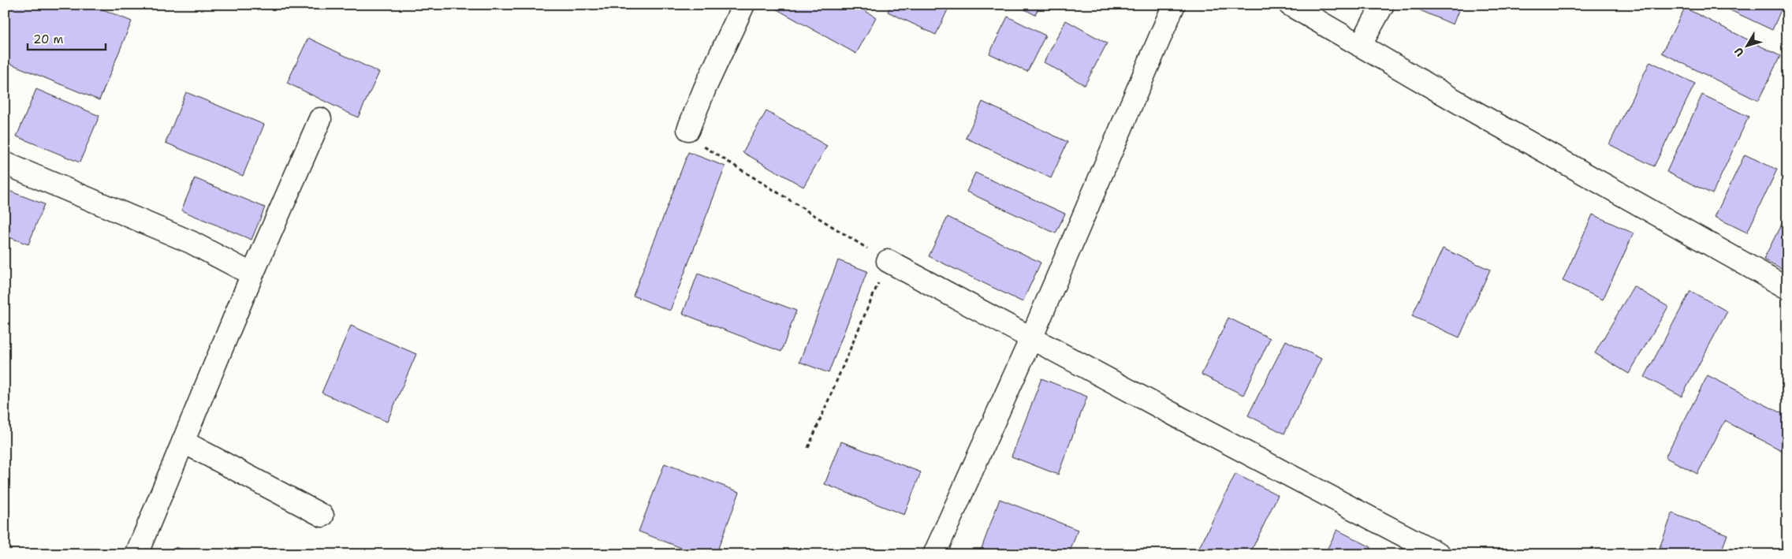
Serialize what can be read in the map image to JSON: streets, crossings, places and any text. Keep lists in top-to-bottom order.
{
  "scale_bar": "20 m",
  "north": "bottom left"
}
